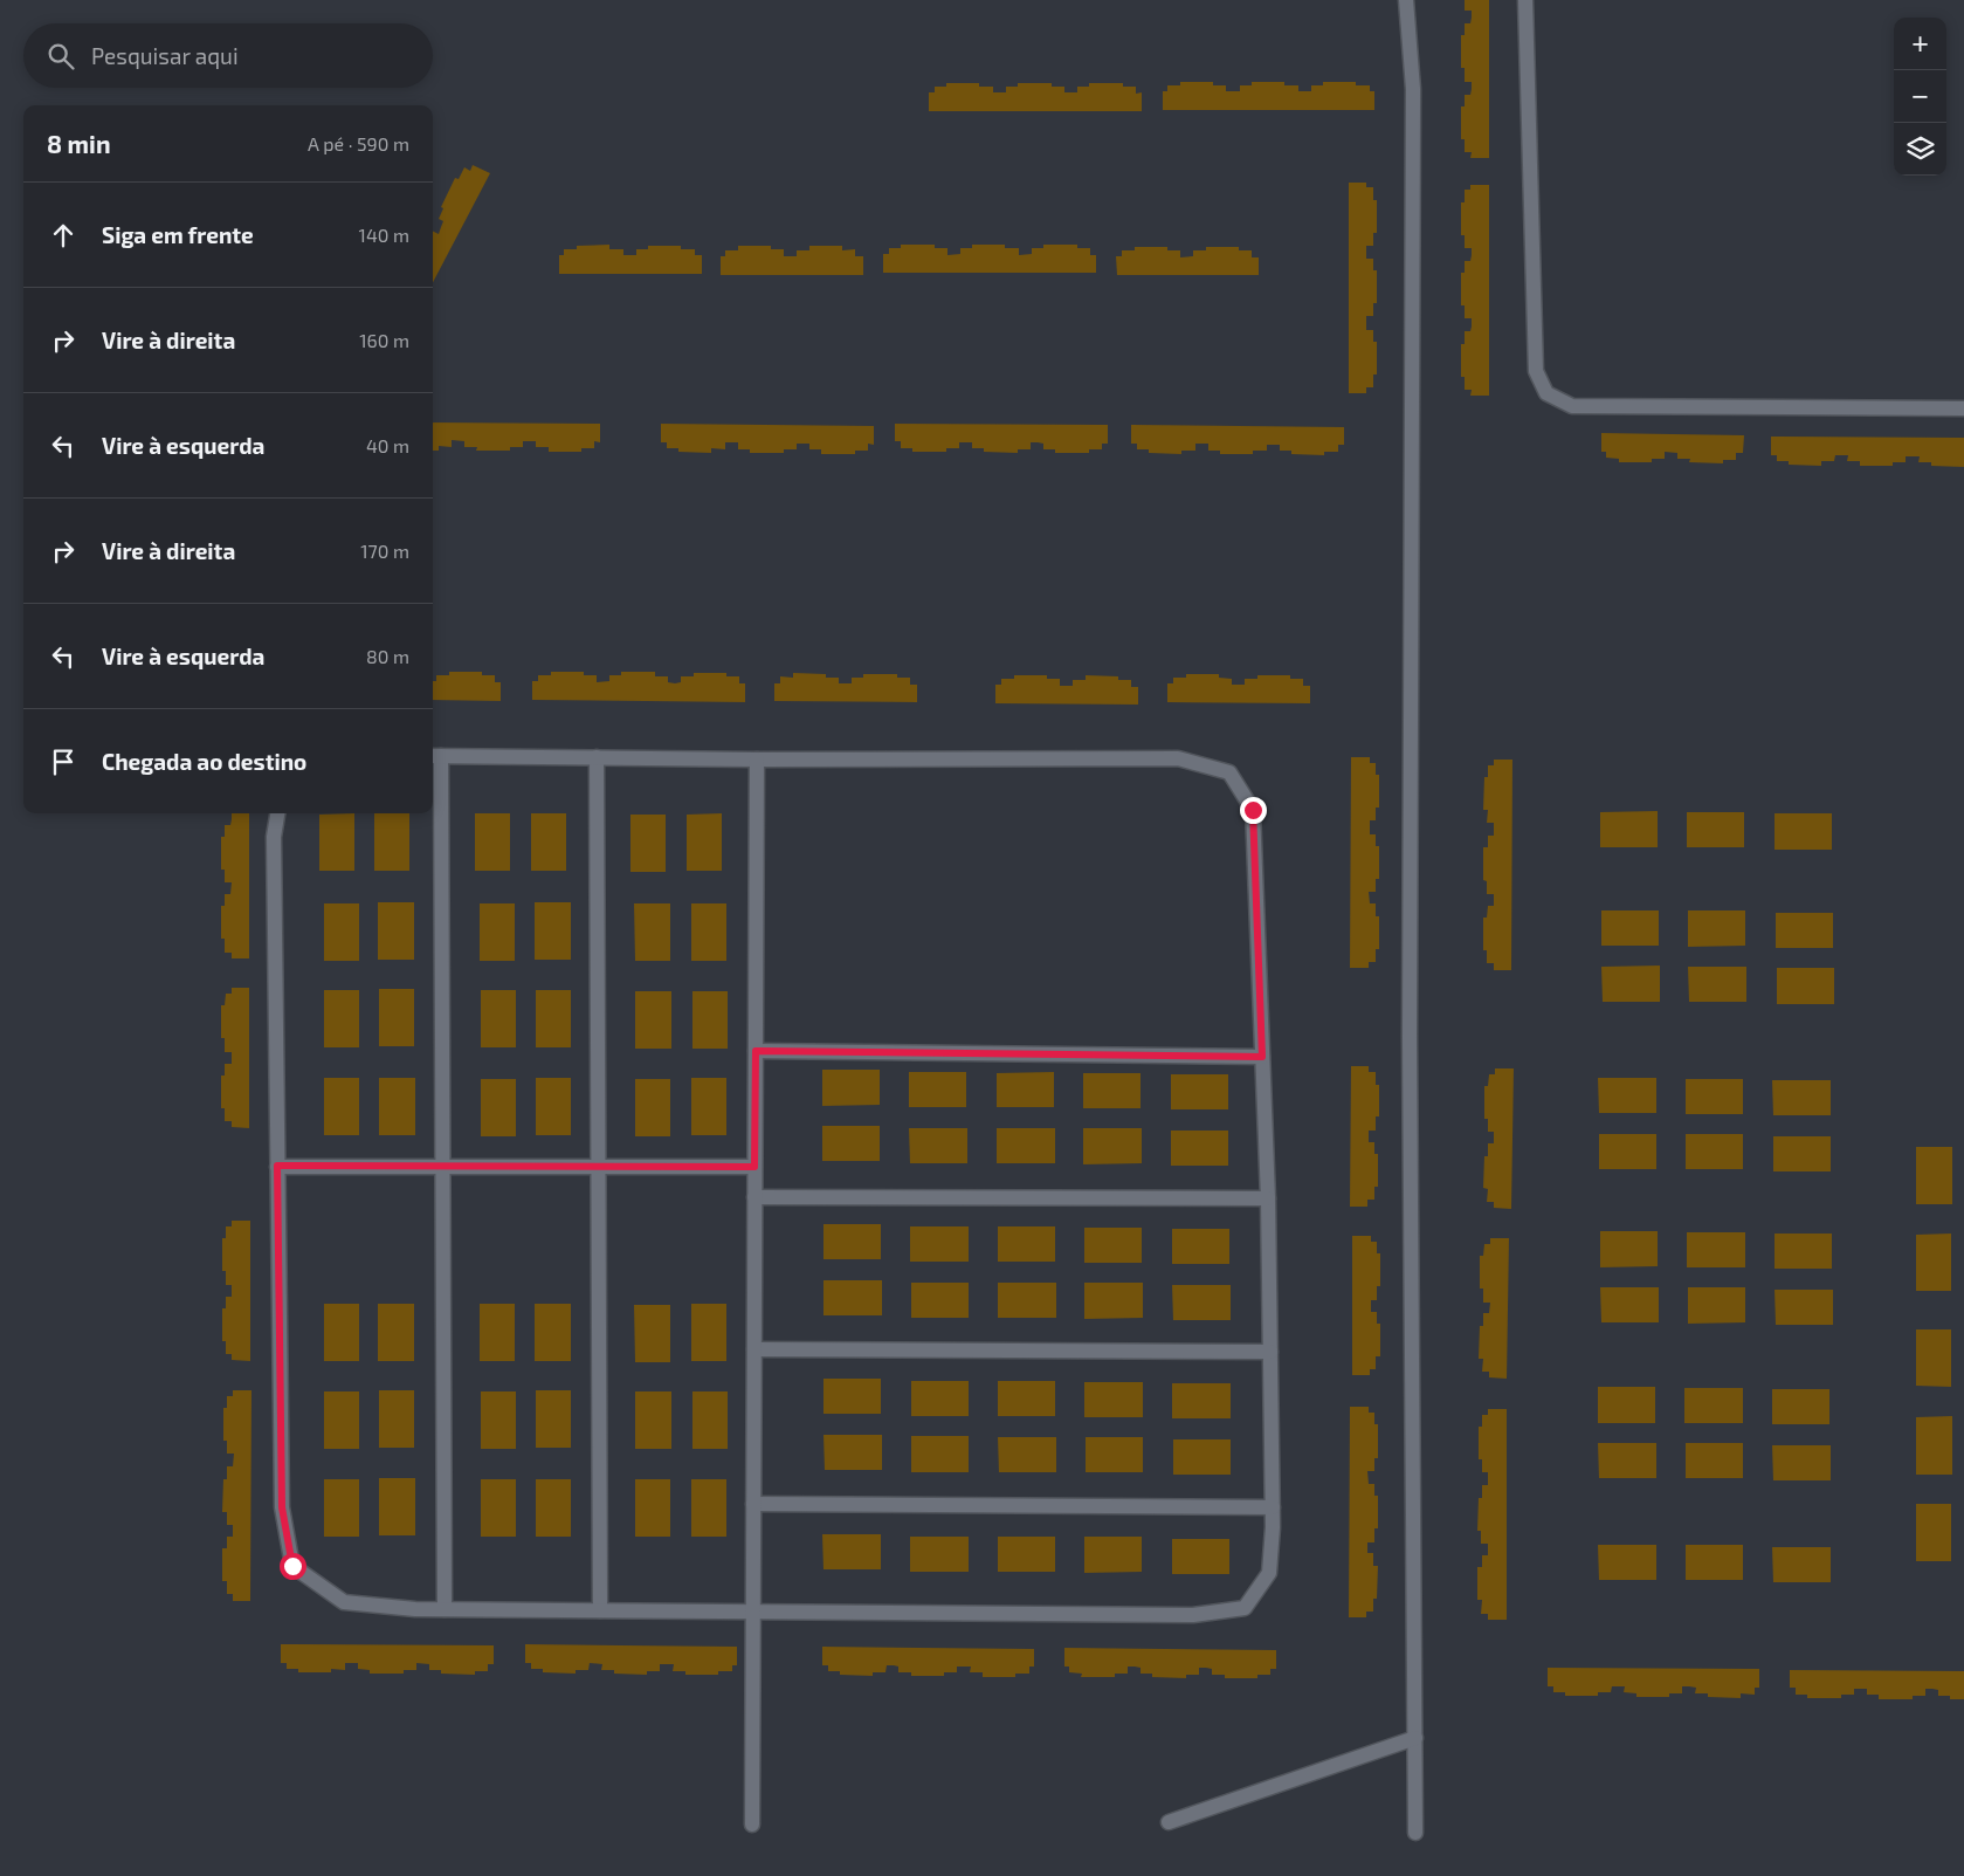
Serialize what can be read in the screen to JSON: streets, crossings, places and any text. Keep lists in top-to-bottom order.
{
  "page": {
    "map_buttons": ["+", "−"],
    "search": "Pesquisar aqui",
    "heading": ["8 min", "A pé · 590 m"],
    "list": [
      ["Siga em frente", "140 m"],
      ["Vire à direita", "160 m"],
      ["Vire à esquerda", "40 m"],
      ["Vire à direita", "170 m"],
      ["Vire à esquerda", "80 m"],
      "Chegada ao destino"
    ]
  }
}
